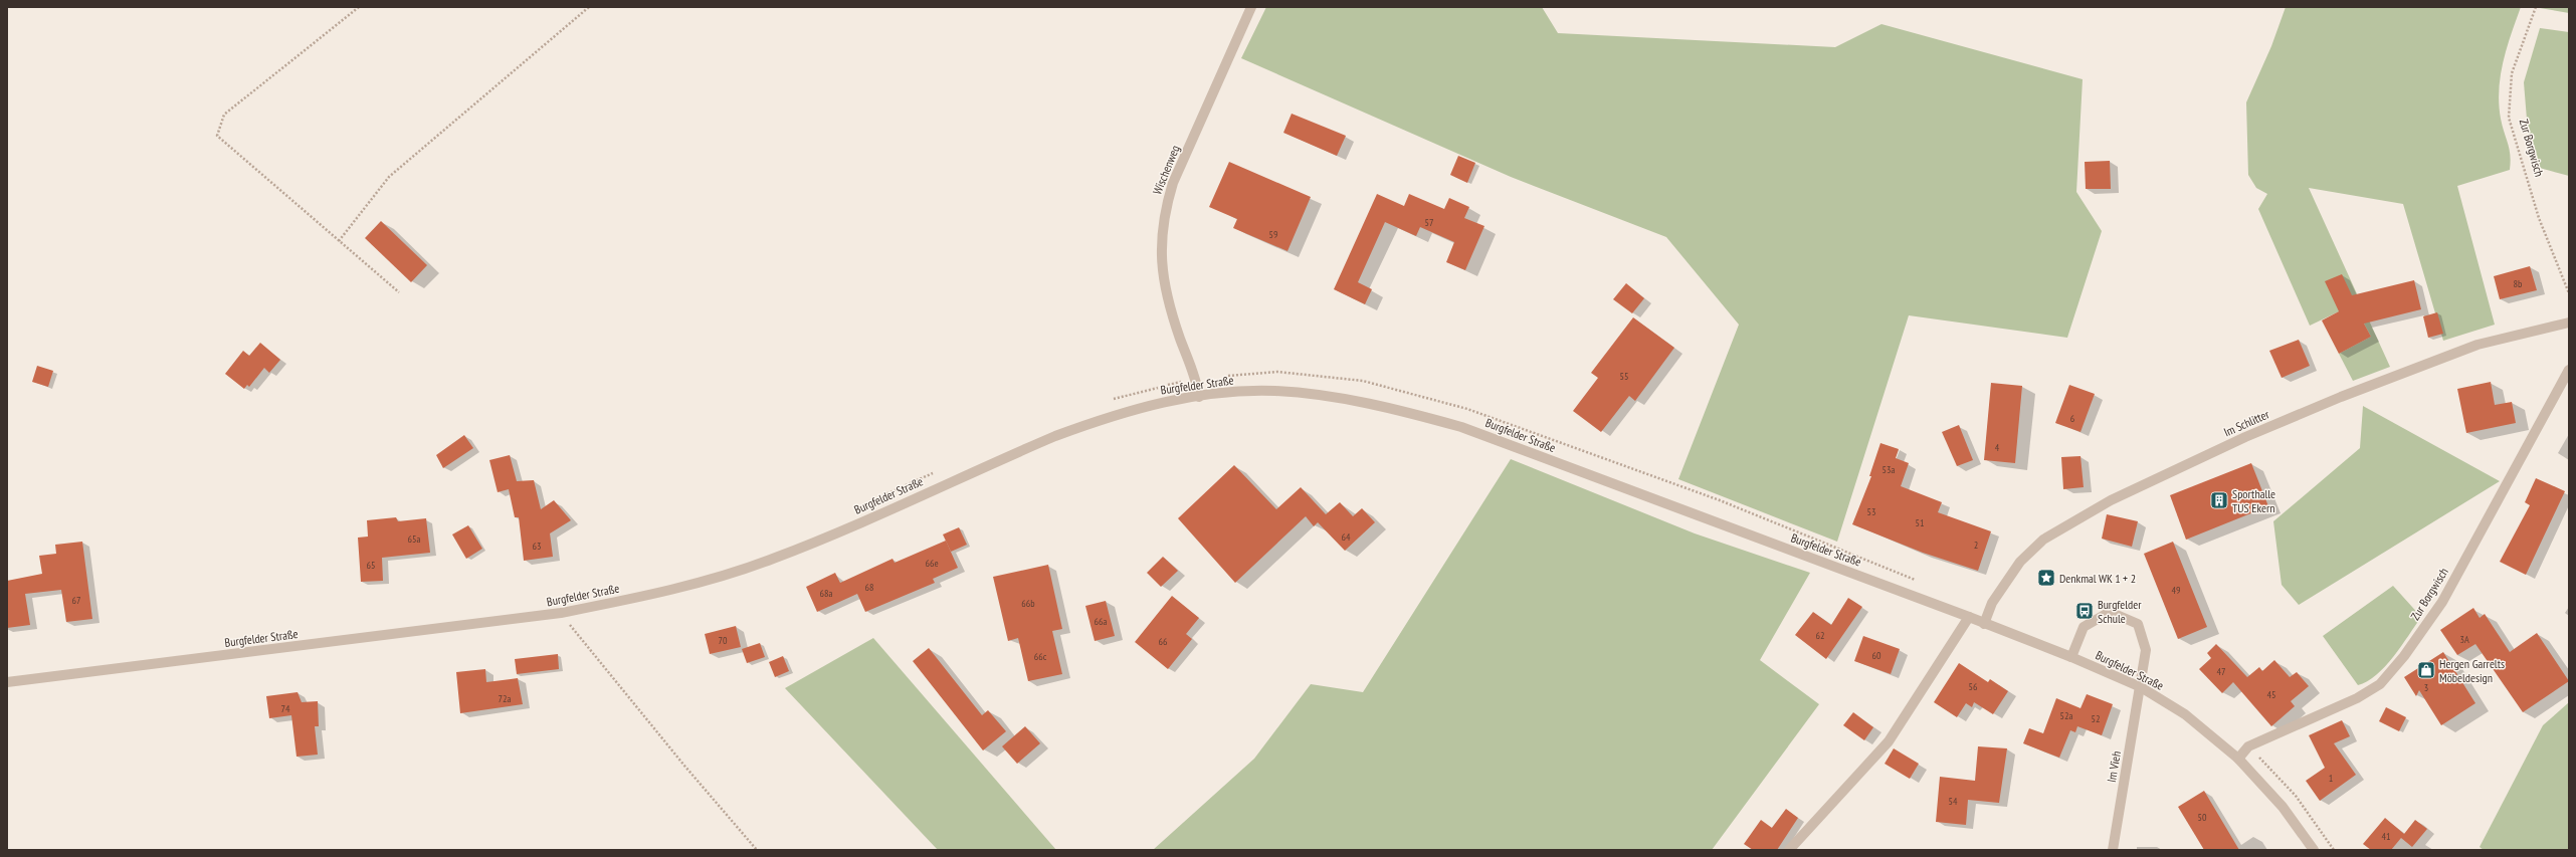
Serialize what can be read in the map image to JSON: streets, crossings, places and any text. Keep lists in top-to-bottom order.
{
  "streets": {
    "street": [
      "Zur Borgwisch",
      "Wischenweg",
      "Burgfelder Straße",
      "Im Schlitter",
      "Im Vieh"
    ]
  },
  "crossings": [
    ["Zur Borgwisch", "Burgfelder Straße"],
    ["Wischenweg", "Burgfelder Straße"],
    ["Burgfelder Straße", "Im Schlitter"],
    ["Burgfelder Straße", "Im Vieh"]
  ],
  "places": {
    "building": ["Sporthalle TUS Ekern"],
    "place": ["Denkmal WK 1 + 2"],
    "bus stop": ["Burgfelder Schule"],
    "shop": ["Hergen Garrelts Möbeldesign"]
  },
  "house_numbers": [
    "57",
    "59",
    "8b",
    "55",
    "6",
    "4",
    "53a",
    "53",
    "51",
    "64",
    "65a",
    "2",
    "63",
    "66e",
    "65",
    "68",
    "49",
    "68a",
    "67",
    "66b",
    "66a",
    "62",
    "3A",
    "70",
    "66",
    "60",
    "66c",
    "47",
    "56",
    "3",
    "45",
    "72a",
    "74",
    "52a",
    "52",
    "1",
    "54",
    "50",
    "41"
  ]
}
